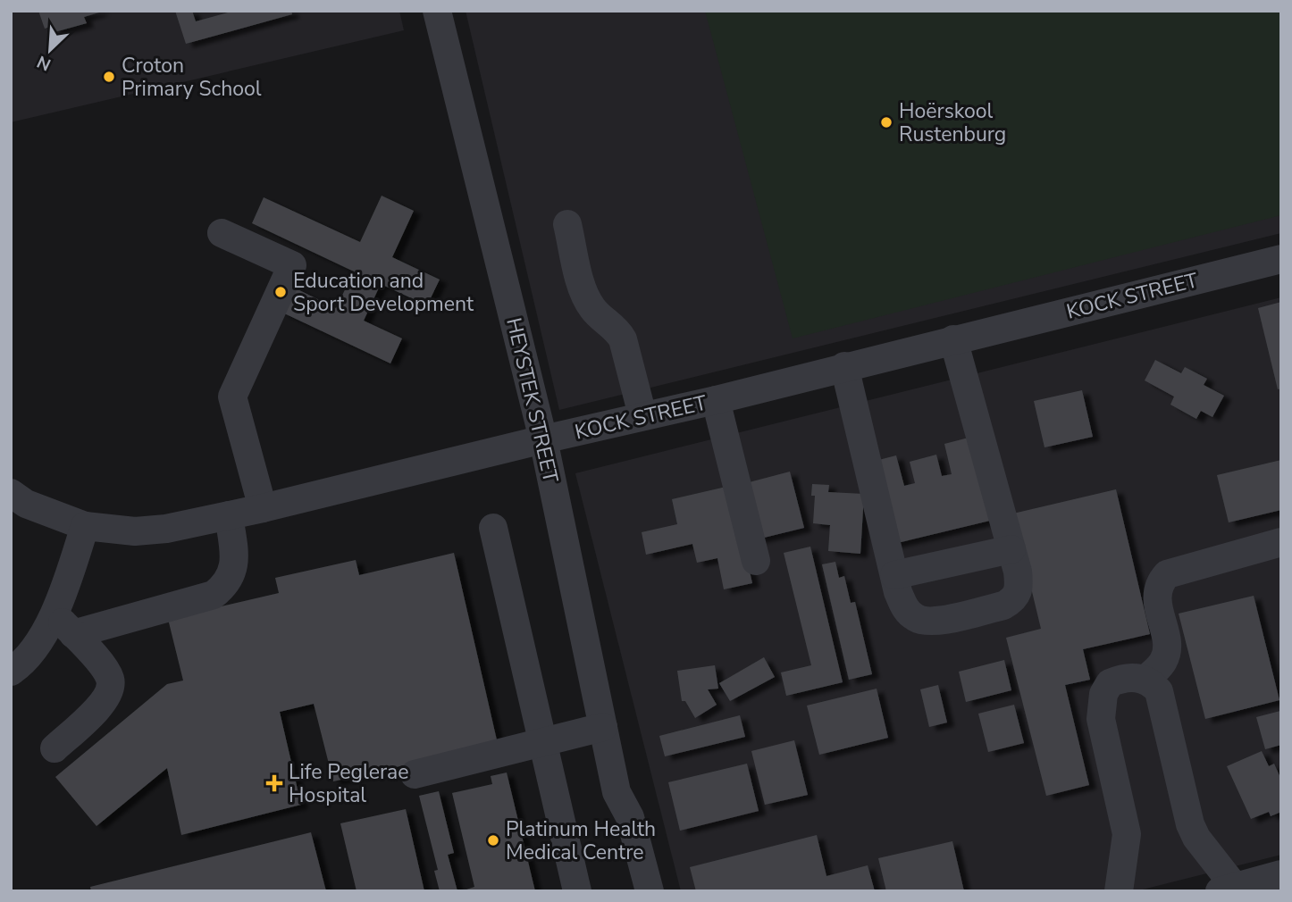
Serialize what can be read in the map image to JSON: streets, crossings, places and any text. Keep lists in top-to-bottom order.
{
  "streets": {
    "street": ["KOCK STREET", "HEYSTEK STREET"]
  },
  "crossings": [
    ["KOCK STREET", "HEYSTEK STREET"]
  ],
  "places": {
    "other": [
      "Croton Primary School",
      "Hoërskool Rustenburg",
      "Education and Sport Development",
      "Platinum Health Medical Centre"
    ],
    "health": ["Life Peglerae Hospital"]
  },
  "north": "bottom left"
}
